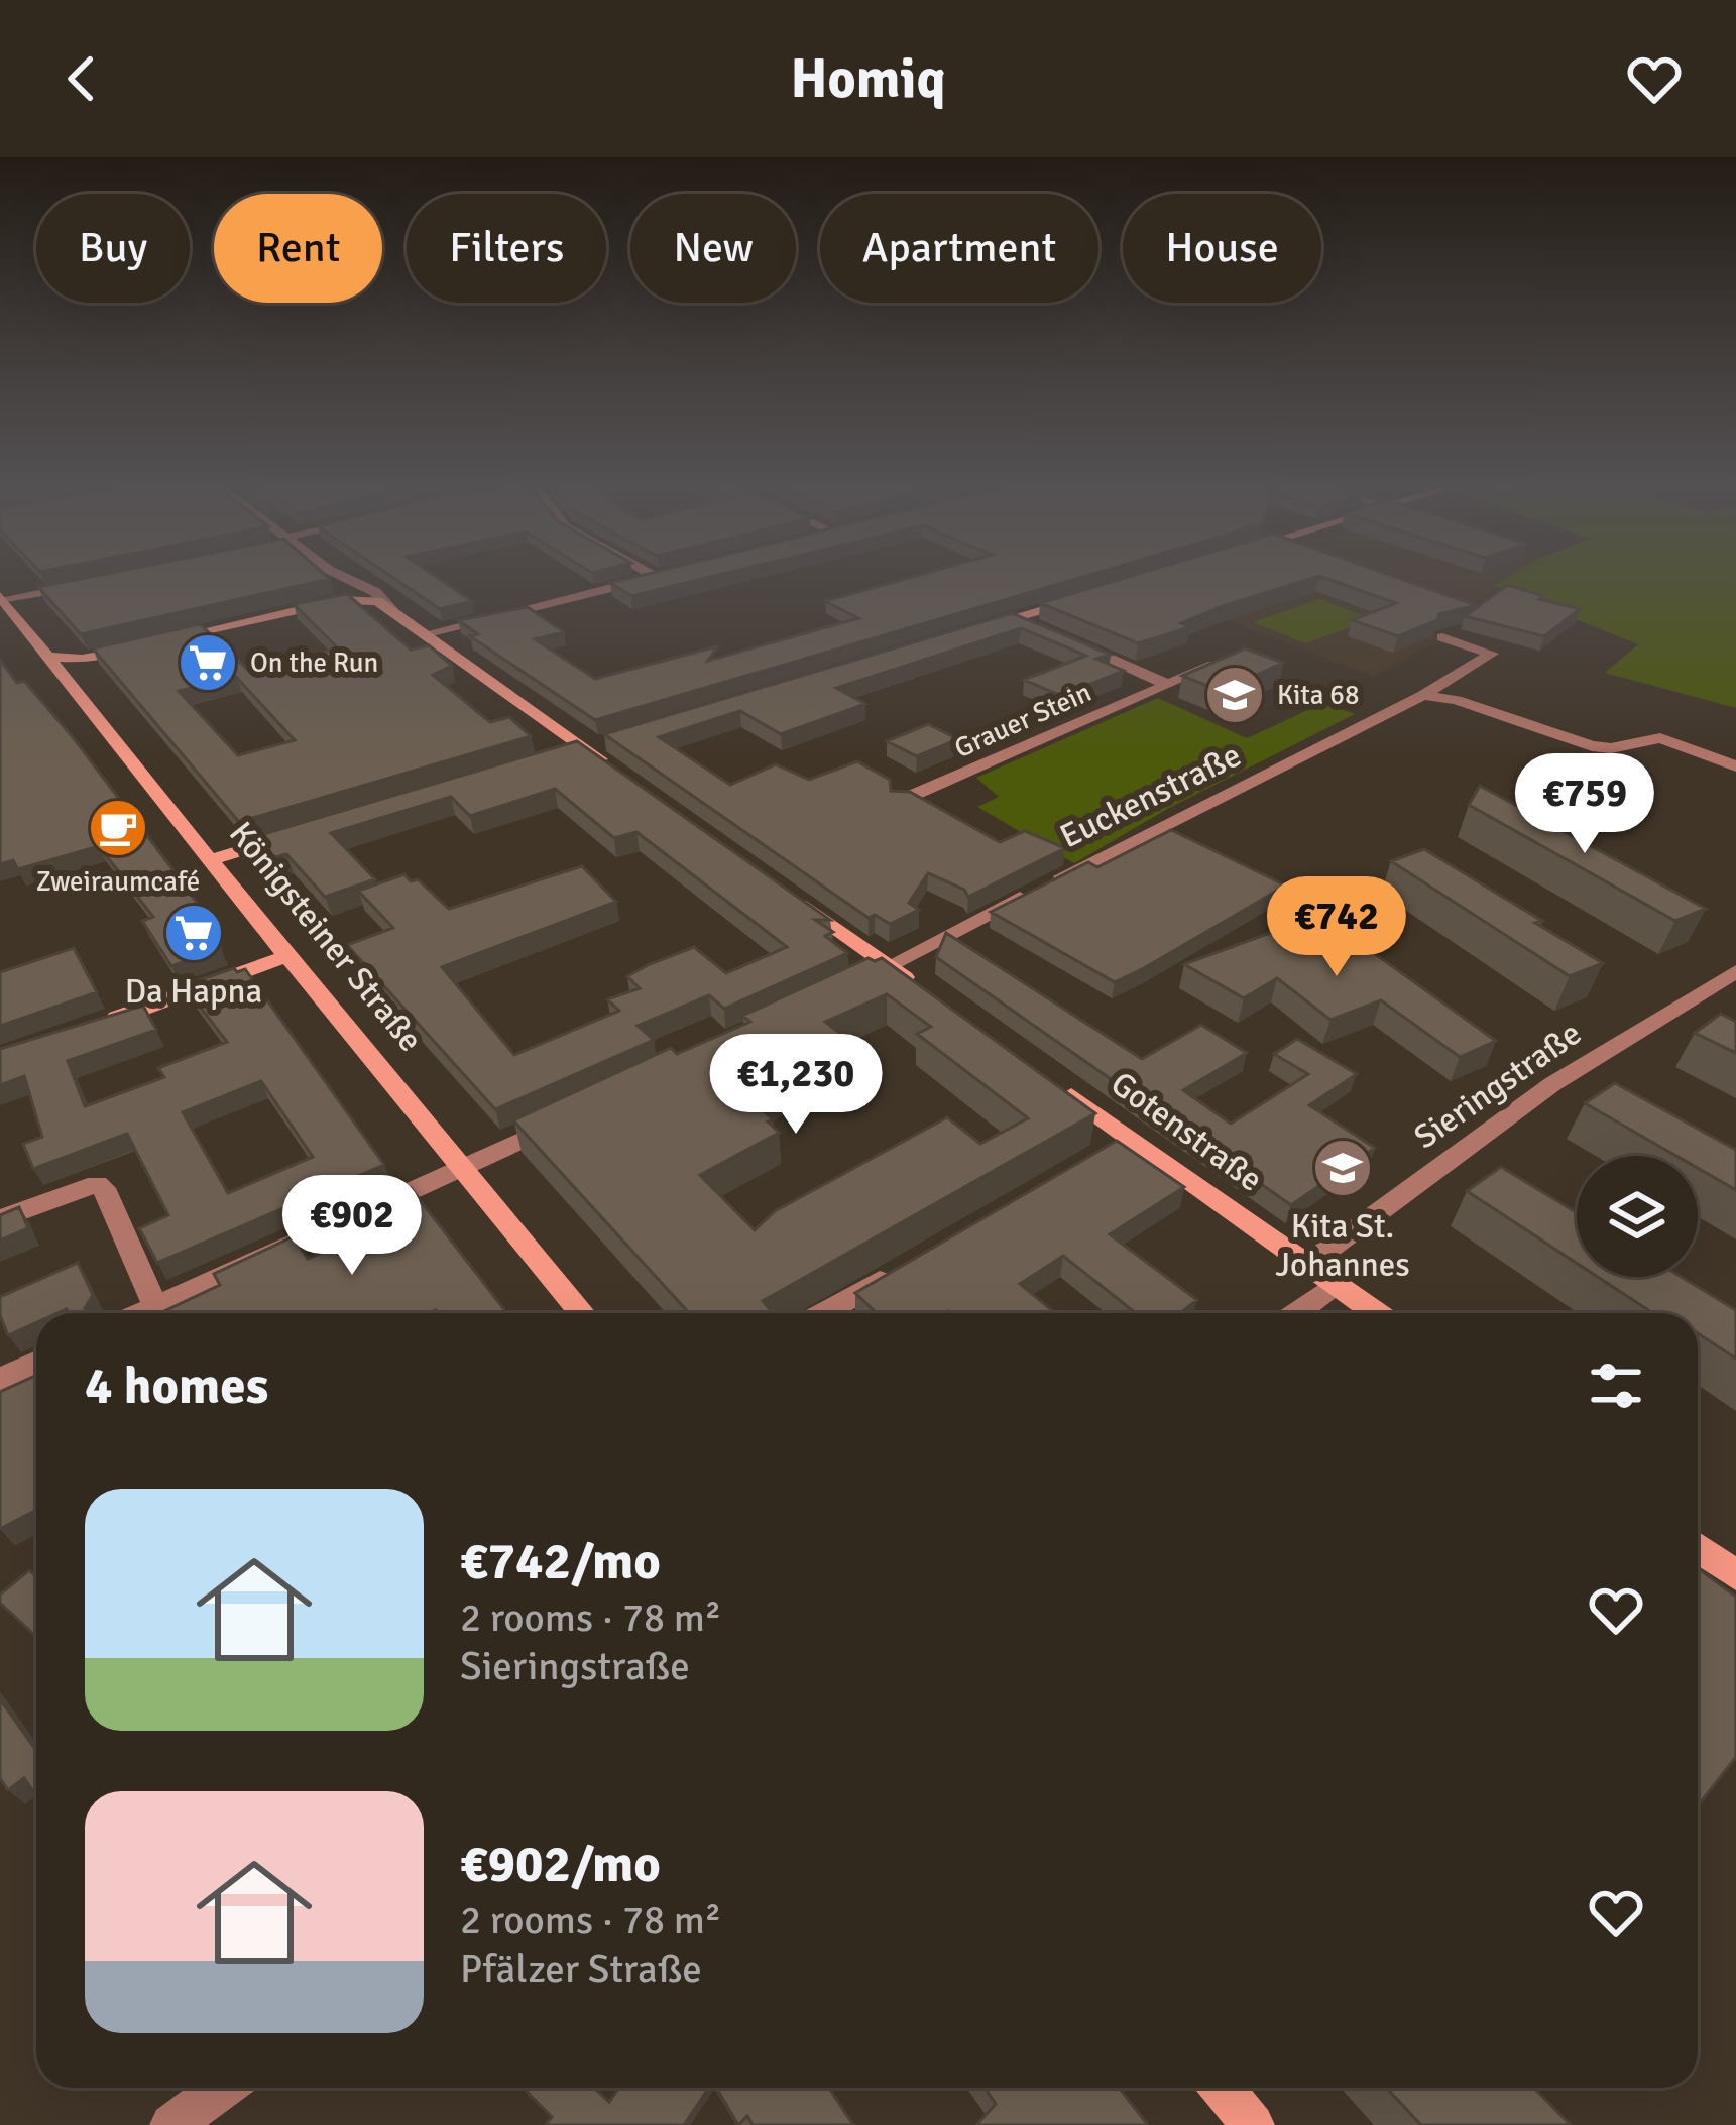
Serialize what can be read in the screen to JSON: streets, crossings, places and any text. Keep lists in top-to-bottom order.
{
  "streets": {
    "main road": ["Königsteiner Straße", "Gotenstraße"],
    "street": ["Grauer Stein", "Euckenstraße", "Sieringstraße"]
  },
  "crossings": [
    ["Sieringstraße", "Gotenstraße"]
  ],
  "places": {
    "supermarket": ["On the Run", "Da Hapna"],
    "school or university": ["Kita 68", "Kita St. Johannes"],
    "cafe": ["Zweiraumcafé"]
  },
  "page": {
    "header": "Homiq",
    "chip": [
      "Buy",
      "Rent",
      "Filters",
      "New",
      "Apartment",
      "House"
    ],
    "price": [
      "€759",
      "€742",
      "€1,230",
      "€902"
    ],
    "heading": "4 homes",
    "list": [
      {
        "name": "€742/mo",
        "note": "2 rooms · 78 m² · Sieringstraße"
      },
      {
        "name": "€902/mo",
        "note": "2 rooms · 78 m² · Pfälzer Straße"
      }
    ]
  }
}
